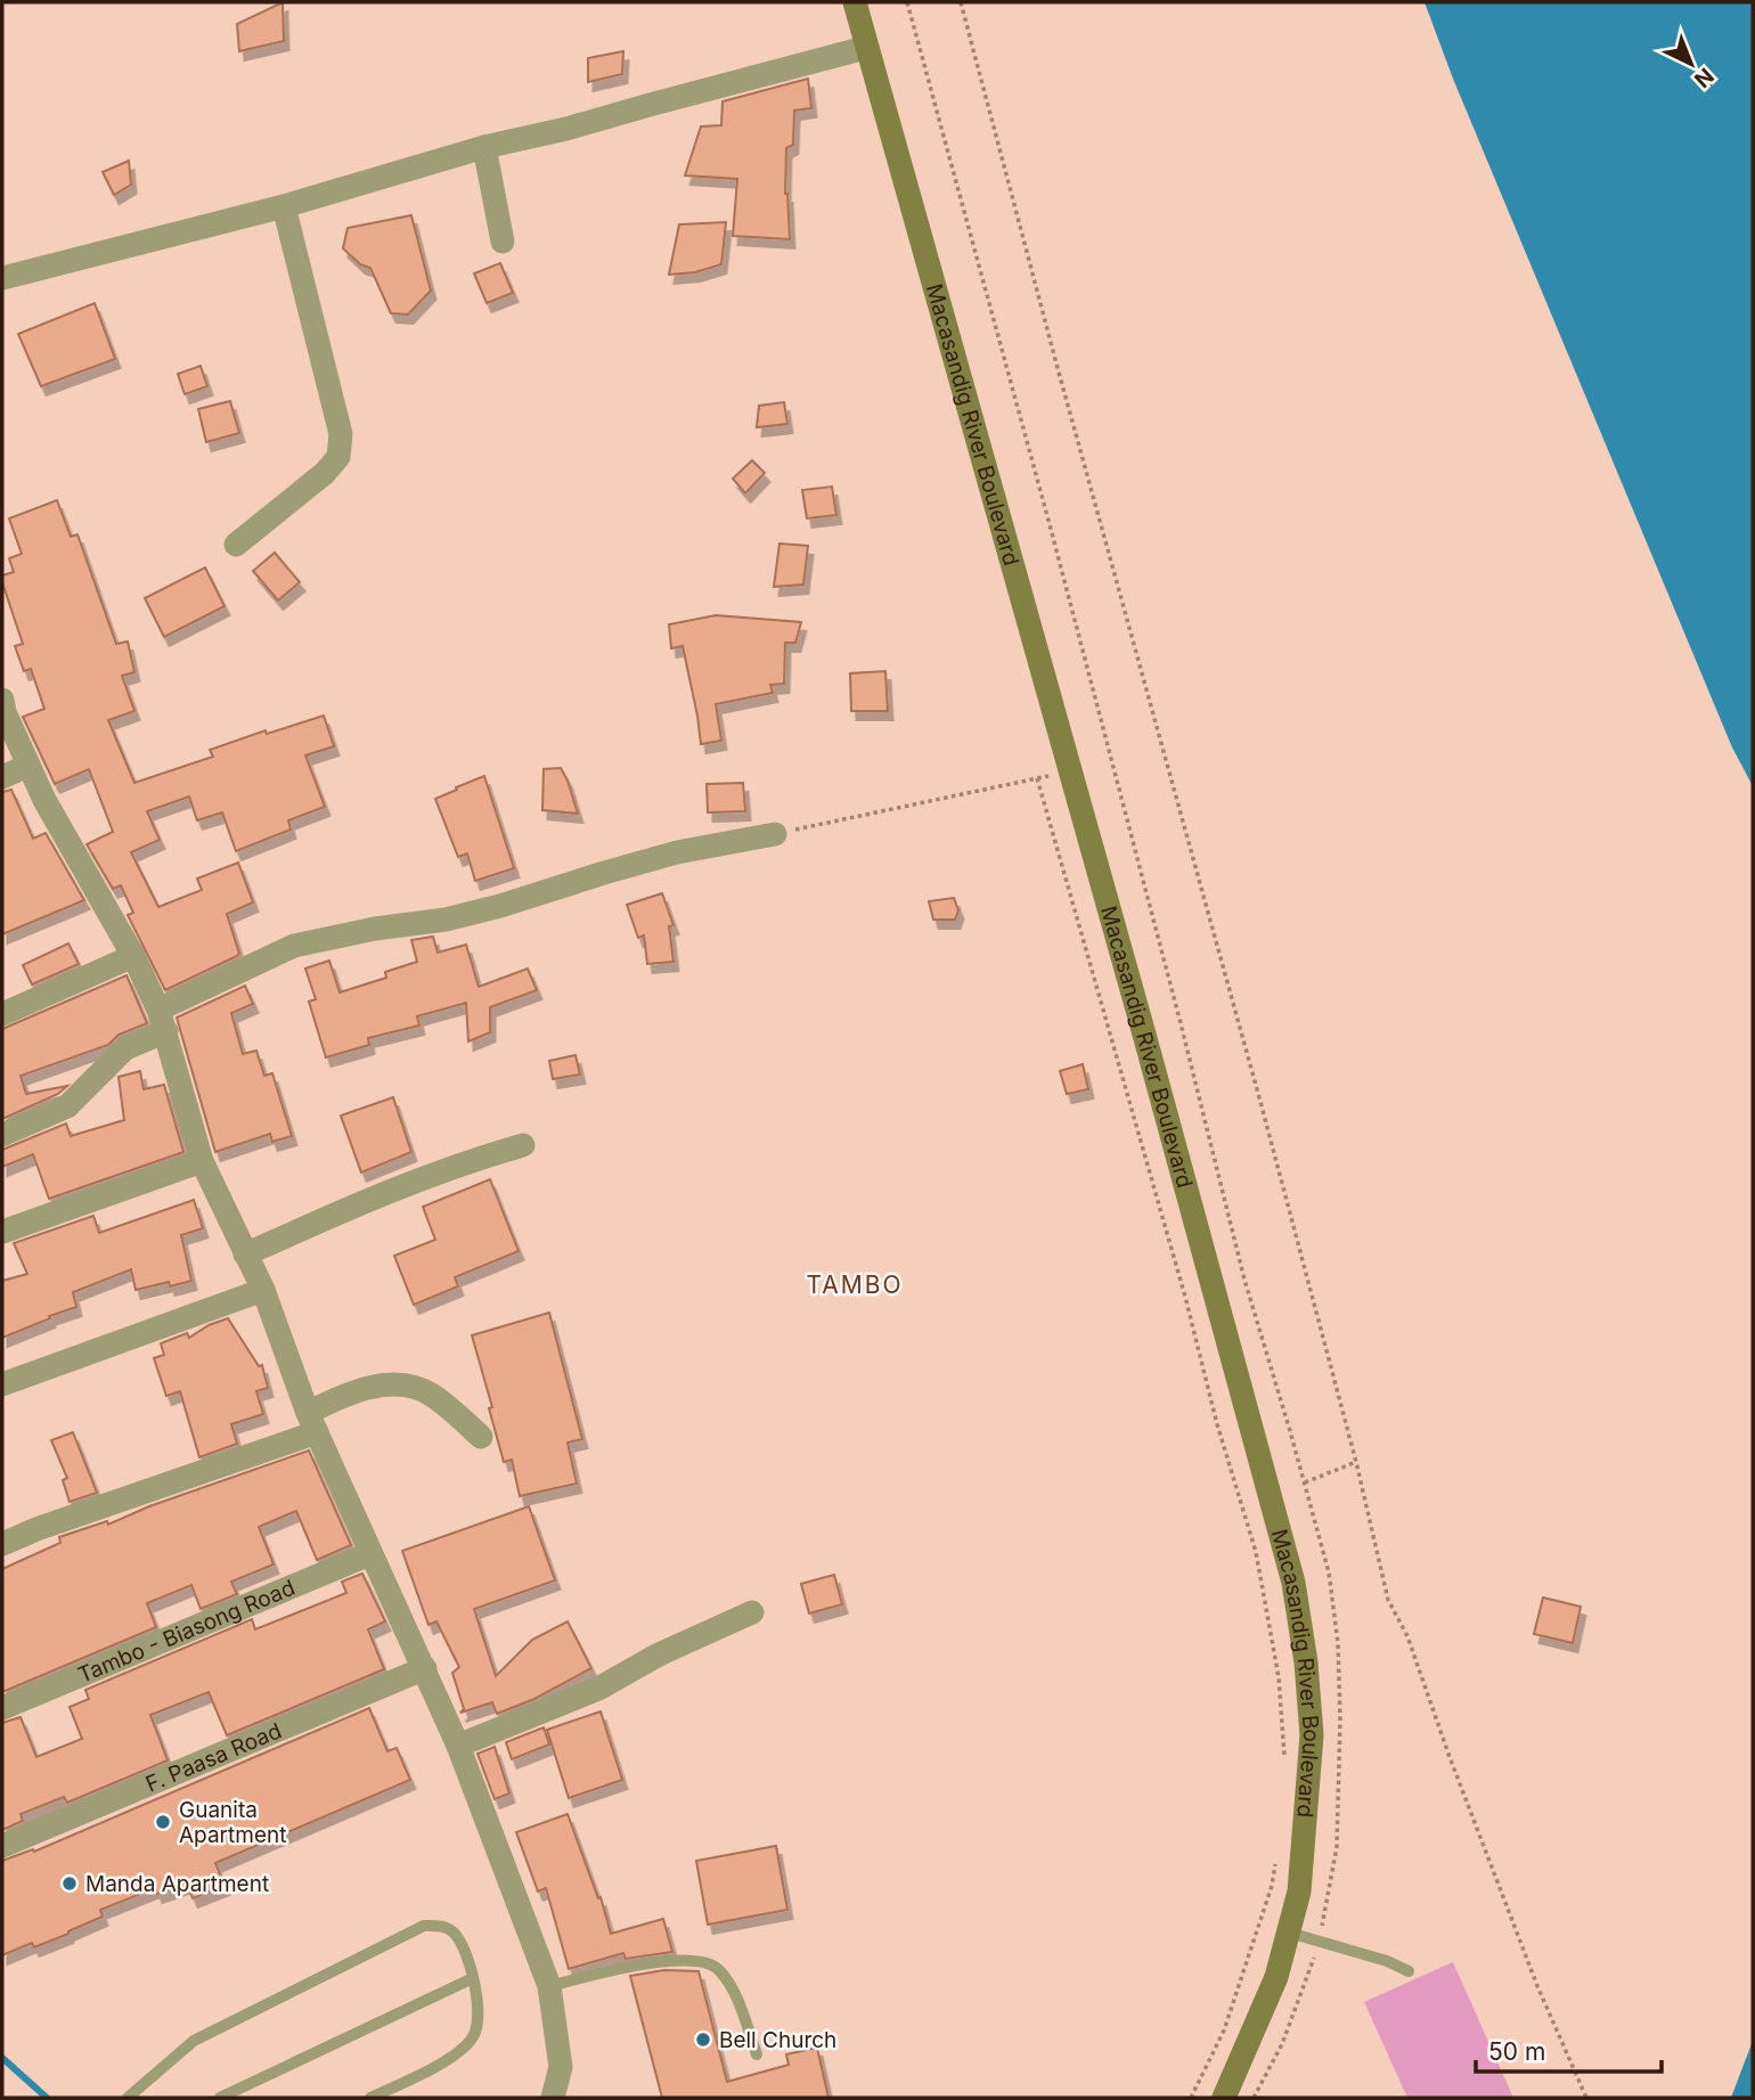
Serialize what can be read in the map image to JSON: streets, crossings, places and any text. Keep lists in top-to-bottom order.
{
  "streets": {
    "street": ["Macasandig River Boulevard", "Tambo - Biasong Road", "F. Paasa Road"]
  },
  "districts": ["TAMBO"],
  "places": ["Guanita Apartment", "Manda Apartment", "Bell Church"],
  "scale_bar": "50 m",
  "north": "bottom right"
}
